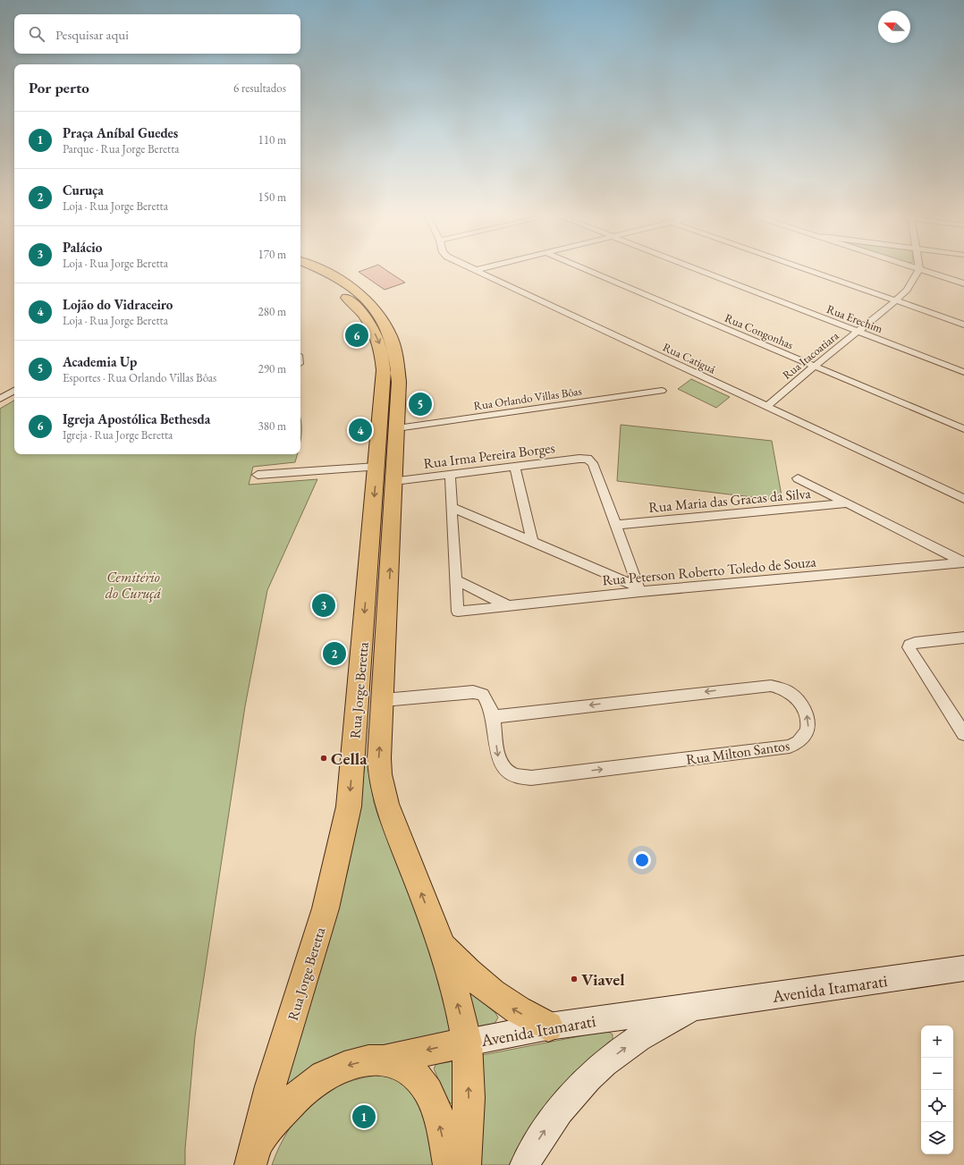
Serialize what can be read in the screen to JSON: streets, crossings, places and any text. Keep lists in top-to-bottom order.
{
  "streets": {
    "main road": ["Rua Jorge Beretta", "Avenida Itamarati"],
    "street": [
      "Rua Erechim",
      "Rua Congonhas",
      "Rua Itacoatiara",
      "Rua Catiguá",
      "Rua Orlando Villas Bôas",
      "Rua Irma Pereira Borges",
      "Rua Maria das Gracas da Silva",
      "Rua Peterson Roberto Toledo de Souza",
      "Rua Milton Santos"
    ]
  },
  "crossings": [
    ["Rua Erechim", "Rua Itacoatiara"],
    ["Rua Congonhas", "Rua Itacoatiara"],
    ["Rua Itacoatiara", "Rua Catiguá"],
    ["Rua Orlando Villas Bôas", "Rua Jorge Beretta"],
    ["Rua Irma Pereira Borges", "Rua Maria das Gracas da Silva"],
    ["Rua Irma Pereira Borges", "Rua Jorge Beretta"],
    ["Rua Jorge Beretta", "Rua Milton Santos"],
    ["Rua Jorge Beretta", "Avenida Itamarati"]
  ],
  "parks": ["Cemitério do Curuçá"],
  "places": ["Cella", "Viavel"],
  "north": "left",
  "page": {
    "search": "Pesquisar aqui",
    "heading": ["Por perto", "6 resultados"],
    "list": [
      {
        "mark": "1",
        "name": "Praça Aníbal Guedes",
        "note": "Parque · Rua Jorge Beretta",
        "value": "110 m"
      },
      {
        "mark": "2",
        "name": "Curuça",
        "note": "Loja · Rua Jorge Beretta",
        "value": "150 m"
      },
      {
        "mark": "3",
        "name": "Palácio",
        "note": "Loja · Rua Jorge Beretta",
        "value": "170 m"
      },
      {
        "mark": "4",
        "name": "Lojão do Vidraceiro",
        "note": "Loja · Rua Jorge Beretta",
        "value": "280 m"
      },
      {
        "mark": "5",
        "name": "Academia Up",
        "note": "Esportes · Rua Orlando Villas Bôas",
        "value": "290 m"
      },
      {
        "mark": "6",
        "name": "Igreja Apostólica Bethesda",
        "note": "Igreja · Rua Jorge Beretta",
        "value": "380 m"
      }
    ],
    "pins": [
      "6",
      "5",
      "4",
      "3",
      "2",
      "1"
    ],
    "map_buttons": ["+", "−"]
  }
}
